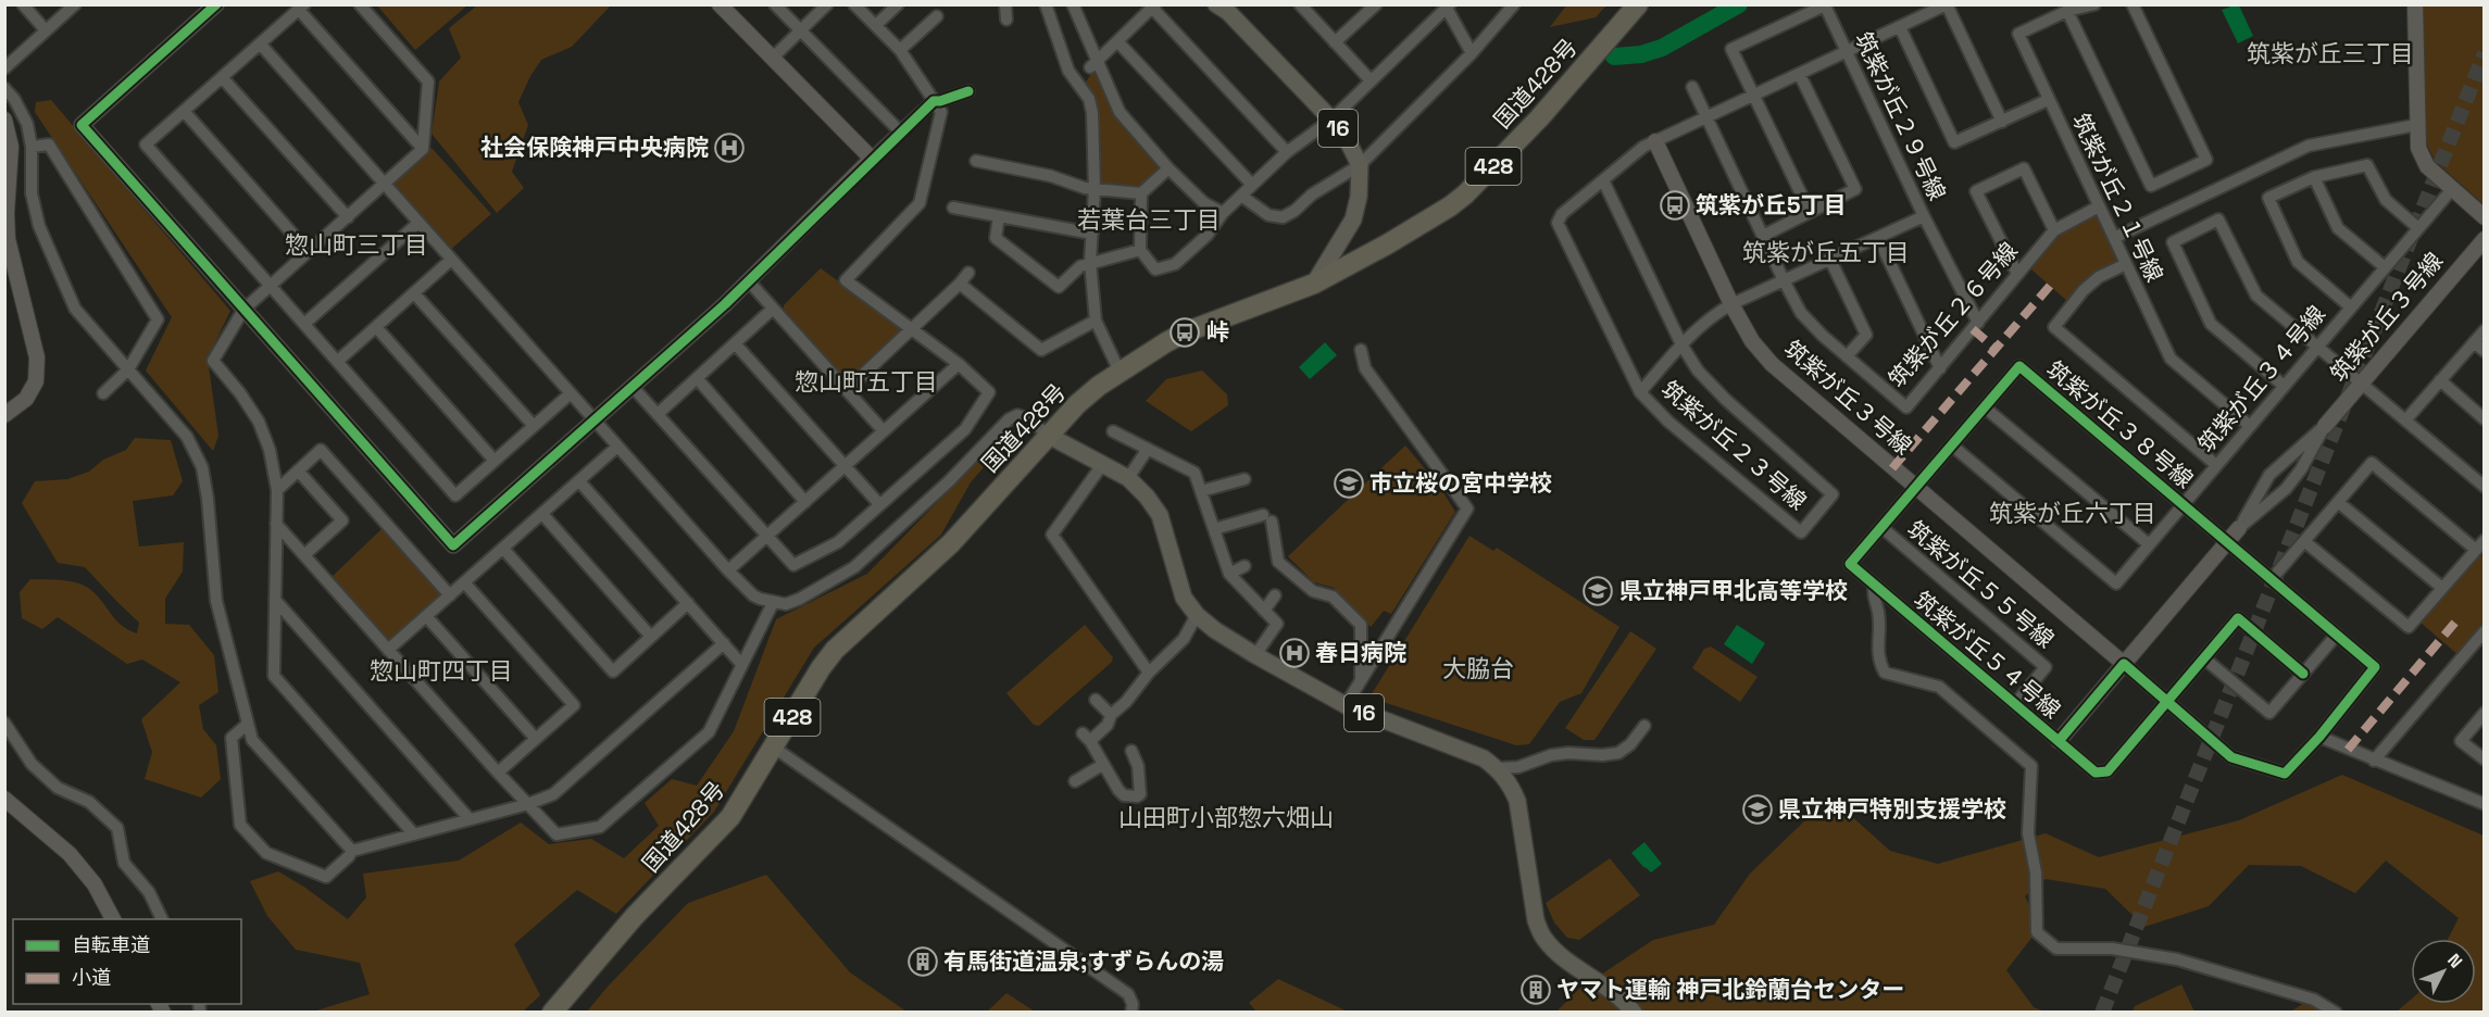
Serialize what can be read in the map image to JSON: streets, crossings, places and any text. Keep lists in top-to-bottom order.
{
  "streets": {
    "highway": ["国道428号", "428"],
    "main road": ["16"],
    "street": [
      "筑紫が丘２９号線",
      "筑紫が丘２１号線",
      "筑紫が丘２６号線",
      "筑紫が丘３号線",
      "筑紫が丘３４号線",
      "筑紫が丘３８号線",
      "筑紫が丘２３号線",
      "筑紫が丘５５号線",
      "筑紫が丘５４号線"
    ]
  },
  "crossings": [
    ["国道428号", "16"],
    ["筑紫が丘２９号線", "筑紫が丘２６号線"],
    ["筑紫が丘２９号線", "筑紫が丘２３号線"],
    ["筑紫が丘２１号線", "筑紫が丘２６号線"],
    ["筑紫が丘２１号線", "筑紫が丘３４号線"],
    ["筑紫が丘２６号線", "筑紫が丘２３号線"],
    ["筑紫が丘３号線", "筑紫が丘３８号線"],
    ["筑紫が丘３号線", "筑紫が丘２３号線"],
    ["筑紫が丘３号線", "筑紫が丘５４号線"],
    ["筑紫が丘３４号線", "筑紫が丘３８号線"],
    ["筑紫が丘３８号線", "筑紫が丘５４号線"],
    ["筑紫が丘５５号線", "筑紫が丘５４号線"]
  ],
  "districts": [
    "筑紫が丘三丁目",
    "若葉台三丁目",
    "惣山町三丁目",
    "筑紫が丘五丁目",
    "惣山町五丁目",
    "筑紫が丘六丁目",
    "大脇台",
    "惣山町四丁目",
    "山田町小部惣六畑山"
  ],
  "places": {
    "hospital": ["社会保険神戸中央病院", "春日病院"],
    "bus stop": ["筑紫が丘5丁目", "峠"],
    "school or university": ["市立桜の宮中学校", "県立神戸甲北高等学校", "県立神戸特別支援学校"],
    "building": ["有馬街道温泉;すずらんの湯", "ヤマト運輸 神戸北鈴蘭台センター"]
  },
  "legend": ["自転車道", "小道"],
  "north": "top right"
}
